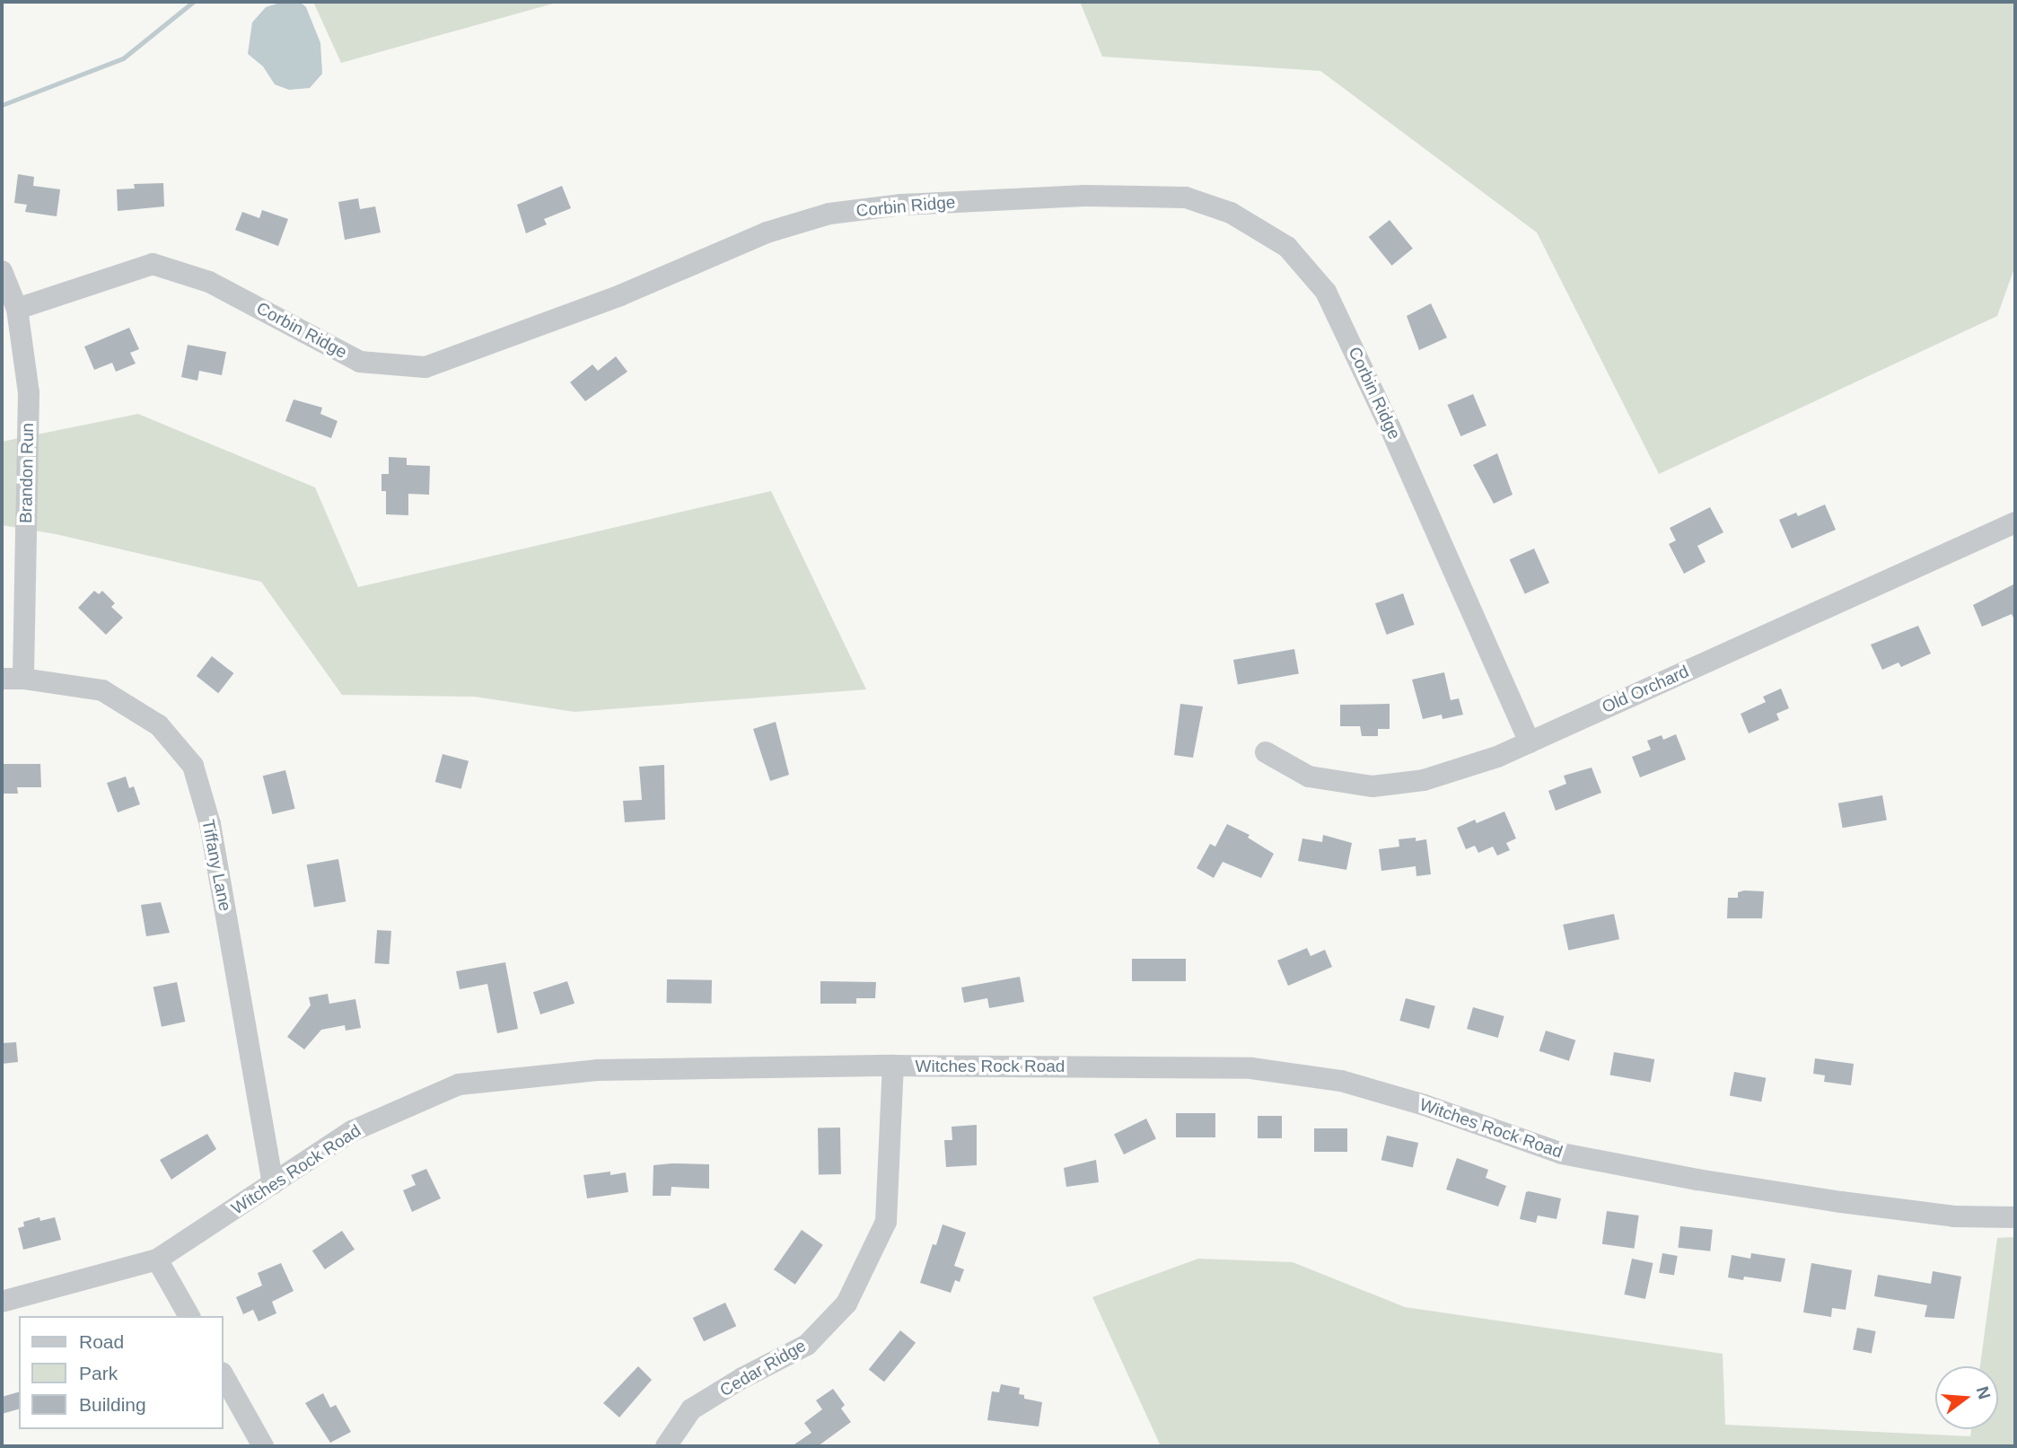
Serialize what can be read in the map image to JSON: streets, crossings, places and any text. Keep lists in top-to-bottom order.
{
  "streets": {
    "street": [
      "Corbin Ridge",
      "Brandon Run",
      "Old Orchard",
      "Tiffany Lane",
      "Witches Rock Road",
      "Cedar Ridge"
    ]
  },
  "crossings": [
    ["Corbin Ridge", "Brandon Run"],
    ["Corbin Ridge", "Old Orchard"],
    ["Brandon Run", "Tiffany Lane"],
    ["Tiffany Lane", "Witches Rock Road"],
    ["Witches Rock Road", "Cedar Ridge"]
  ],
  "legend": ["Road", "Park", "Building"],
  "north": "right"
}
